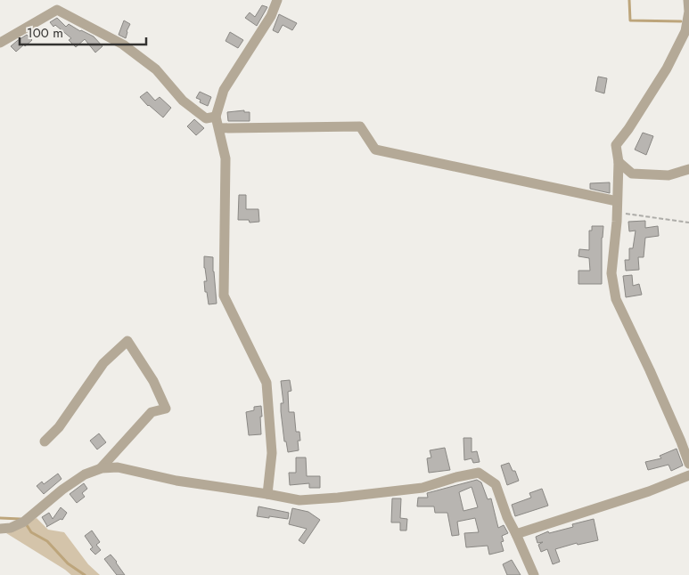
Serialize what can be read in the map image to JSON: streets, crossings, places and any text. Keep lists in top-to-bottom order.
{
  "scale_bar": "100 m"
}
